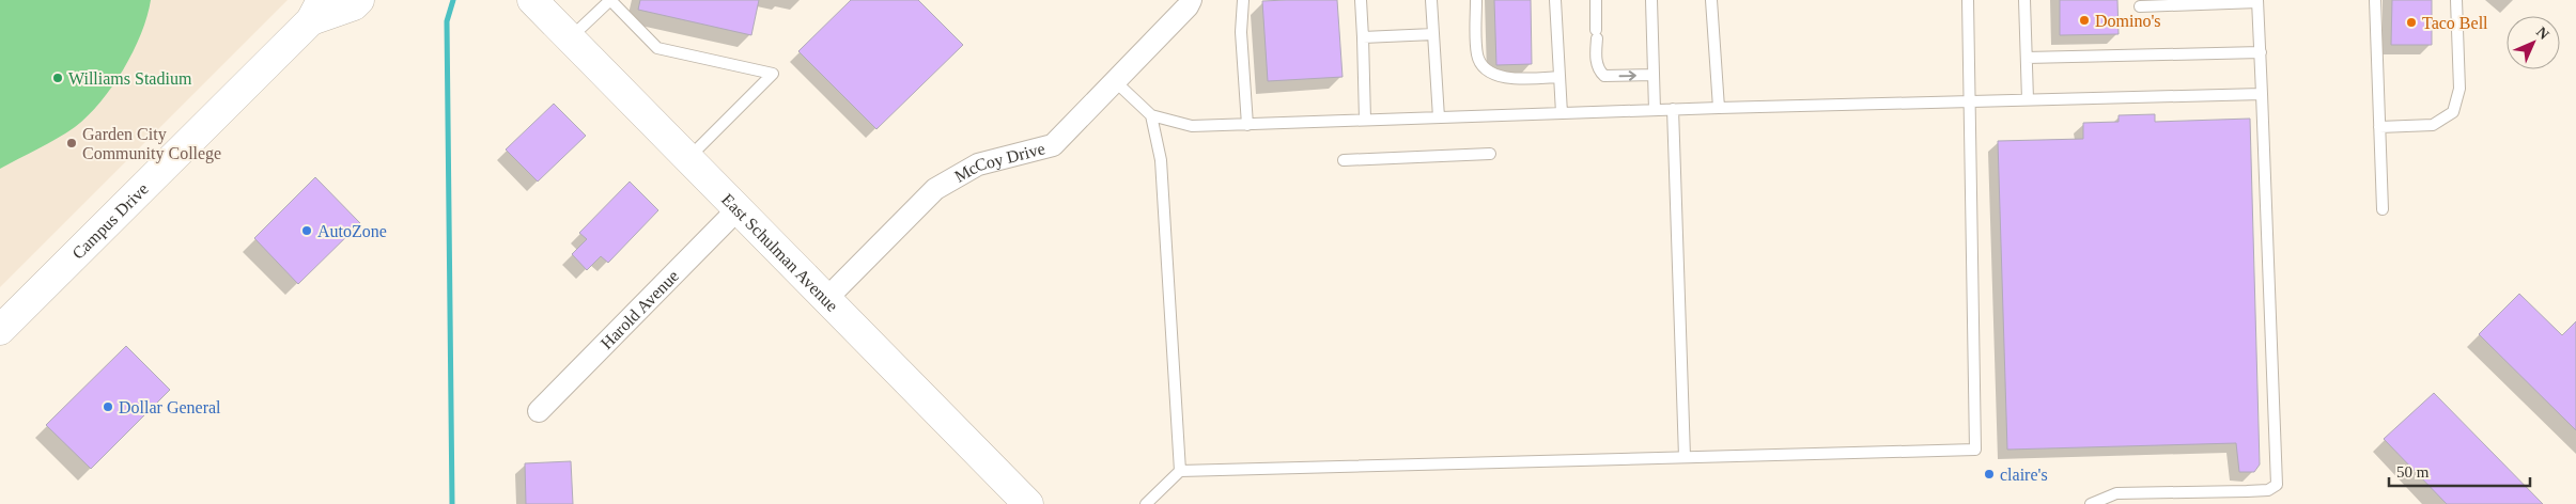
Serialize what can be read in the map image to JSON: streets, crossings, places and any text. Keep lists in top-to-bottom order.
{
  "streets": {
    "street": [
      "McCoy Drive",
      "Campus Drive",
      "East Schulman Avenue",
      "Harold Avenue"
    ]
  },
  "crossings": [
    ["McCoy Drive", "East Schulman Avenue"],
    ["East Schulman Avenue", "Harold Avenue"]
  ],
  "places": [
    "Domino's",
    "Taco Bell",
    "Williams Stadium",
    "Garden City Community College",
    "AutoZone",
    "Dollar General",
    "claire's"
  ],
  "scale_bar": "50 m",
  "north": "top right"
}
